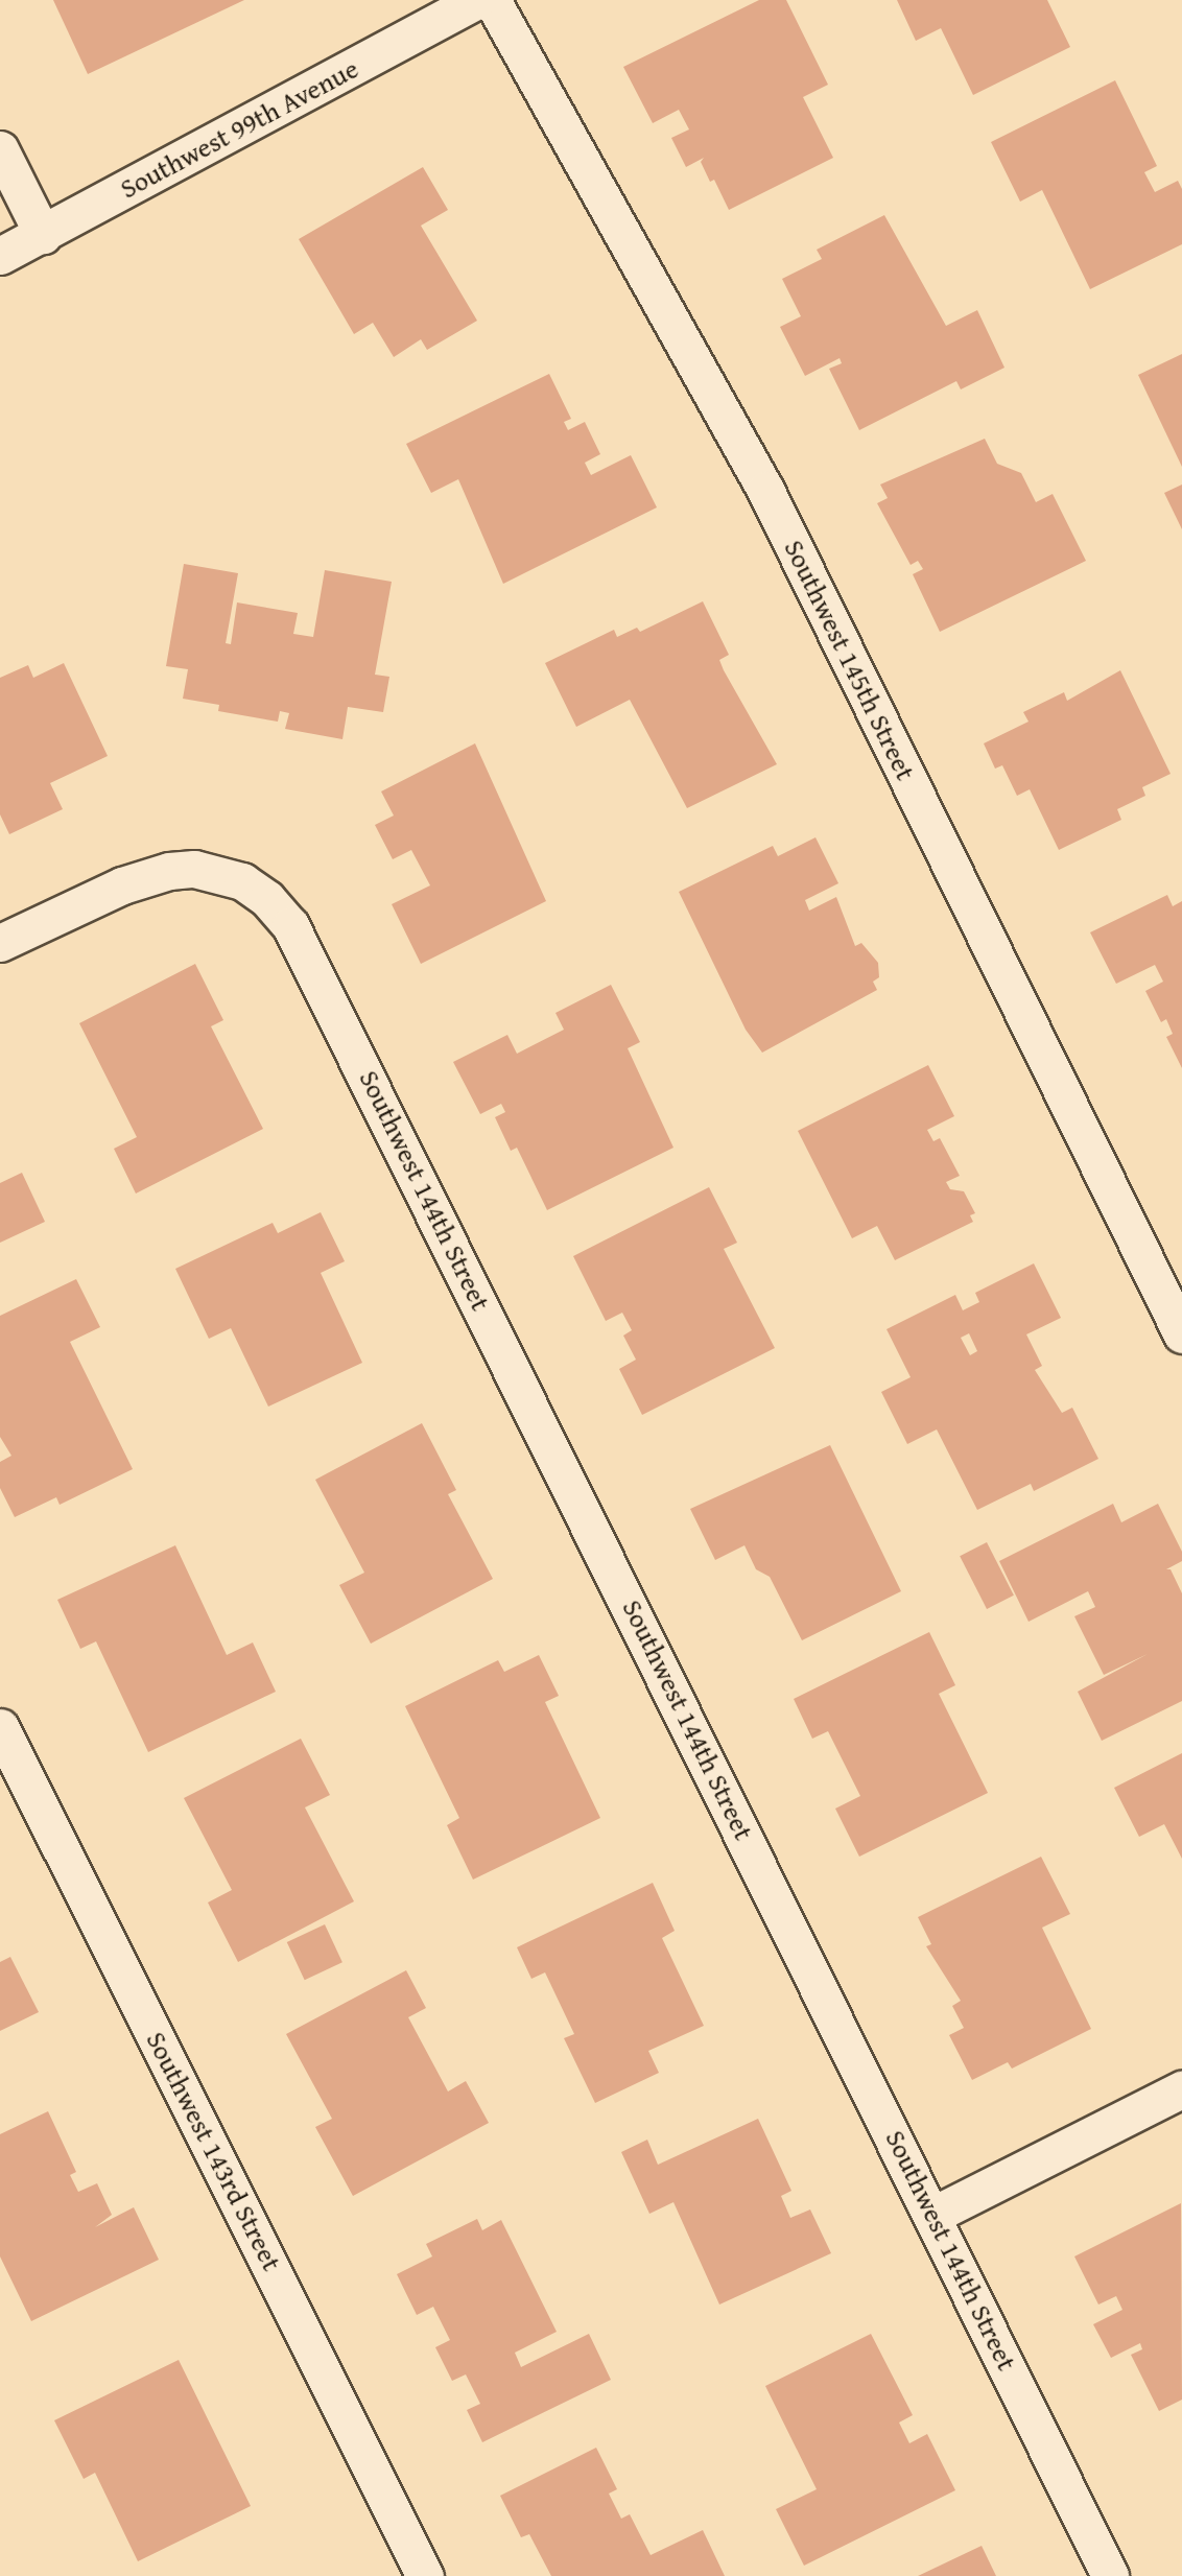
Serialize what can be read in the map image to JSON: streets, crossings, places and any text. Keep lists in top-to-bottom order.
{
  "streets": {
    "street": [
      "Southwest 99th Avenue",
      "Southwest 145th Street",
      "Southwest 144th Street",
      "Southwest 143rd Street"
    ]
  }
}
